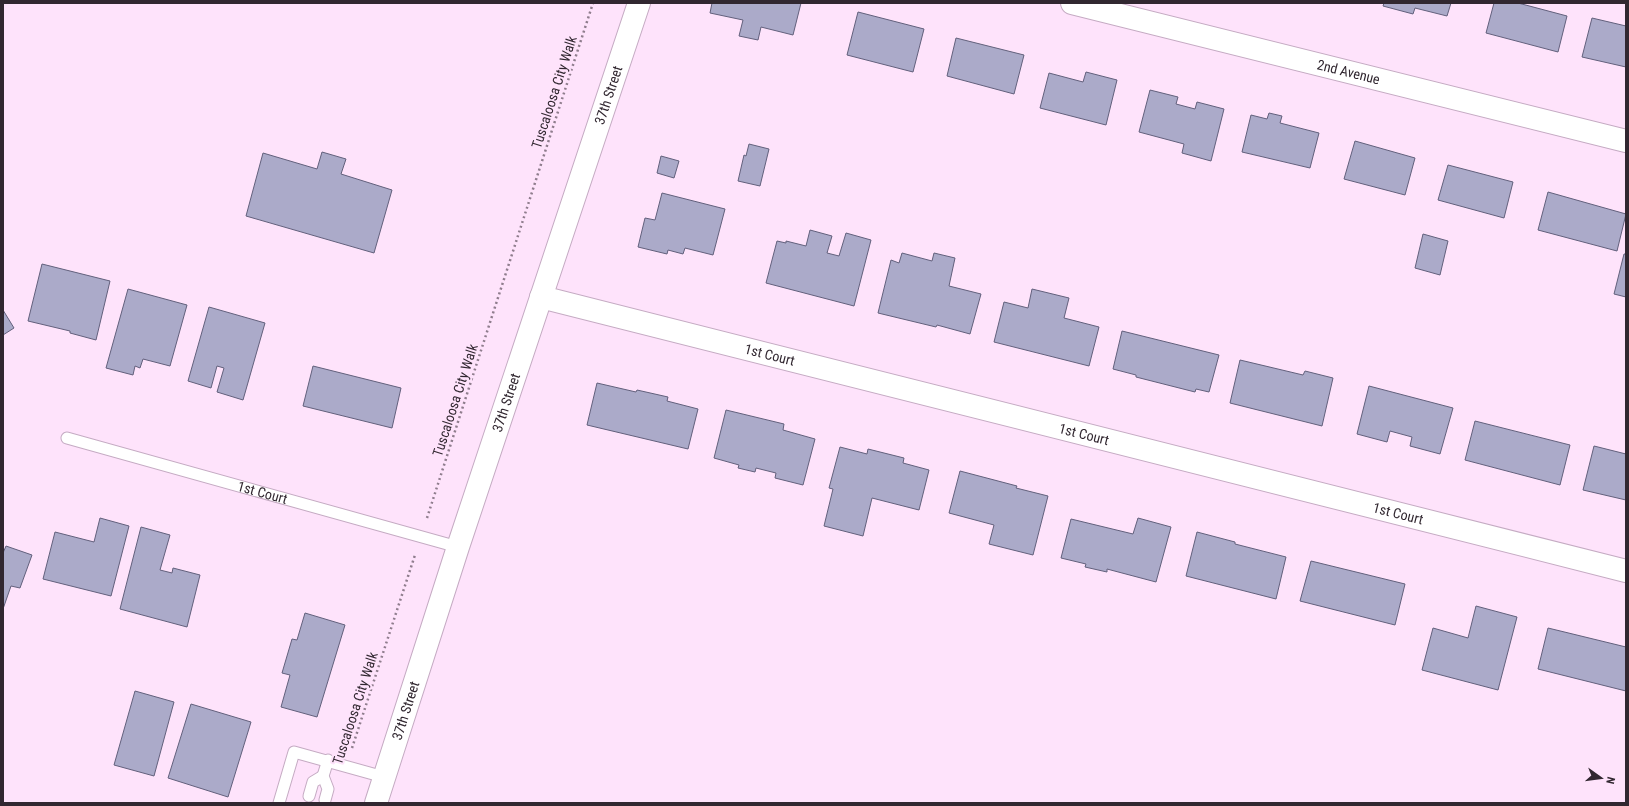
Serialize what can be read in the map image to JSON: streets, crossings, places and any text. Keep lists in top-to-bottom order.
{
  "streets": {
    "street": ["2nd Avenue", "37th Street", "1st Court"],
    "path": ["Tuscaloosa City Walk"]
  },
  "crossings": [
    ["Tuscaloosa City Walk", "1st Court"],
    ["37th Street", "1st Court"]
  ],
  "north": "right"
}
